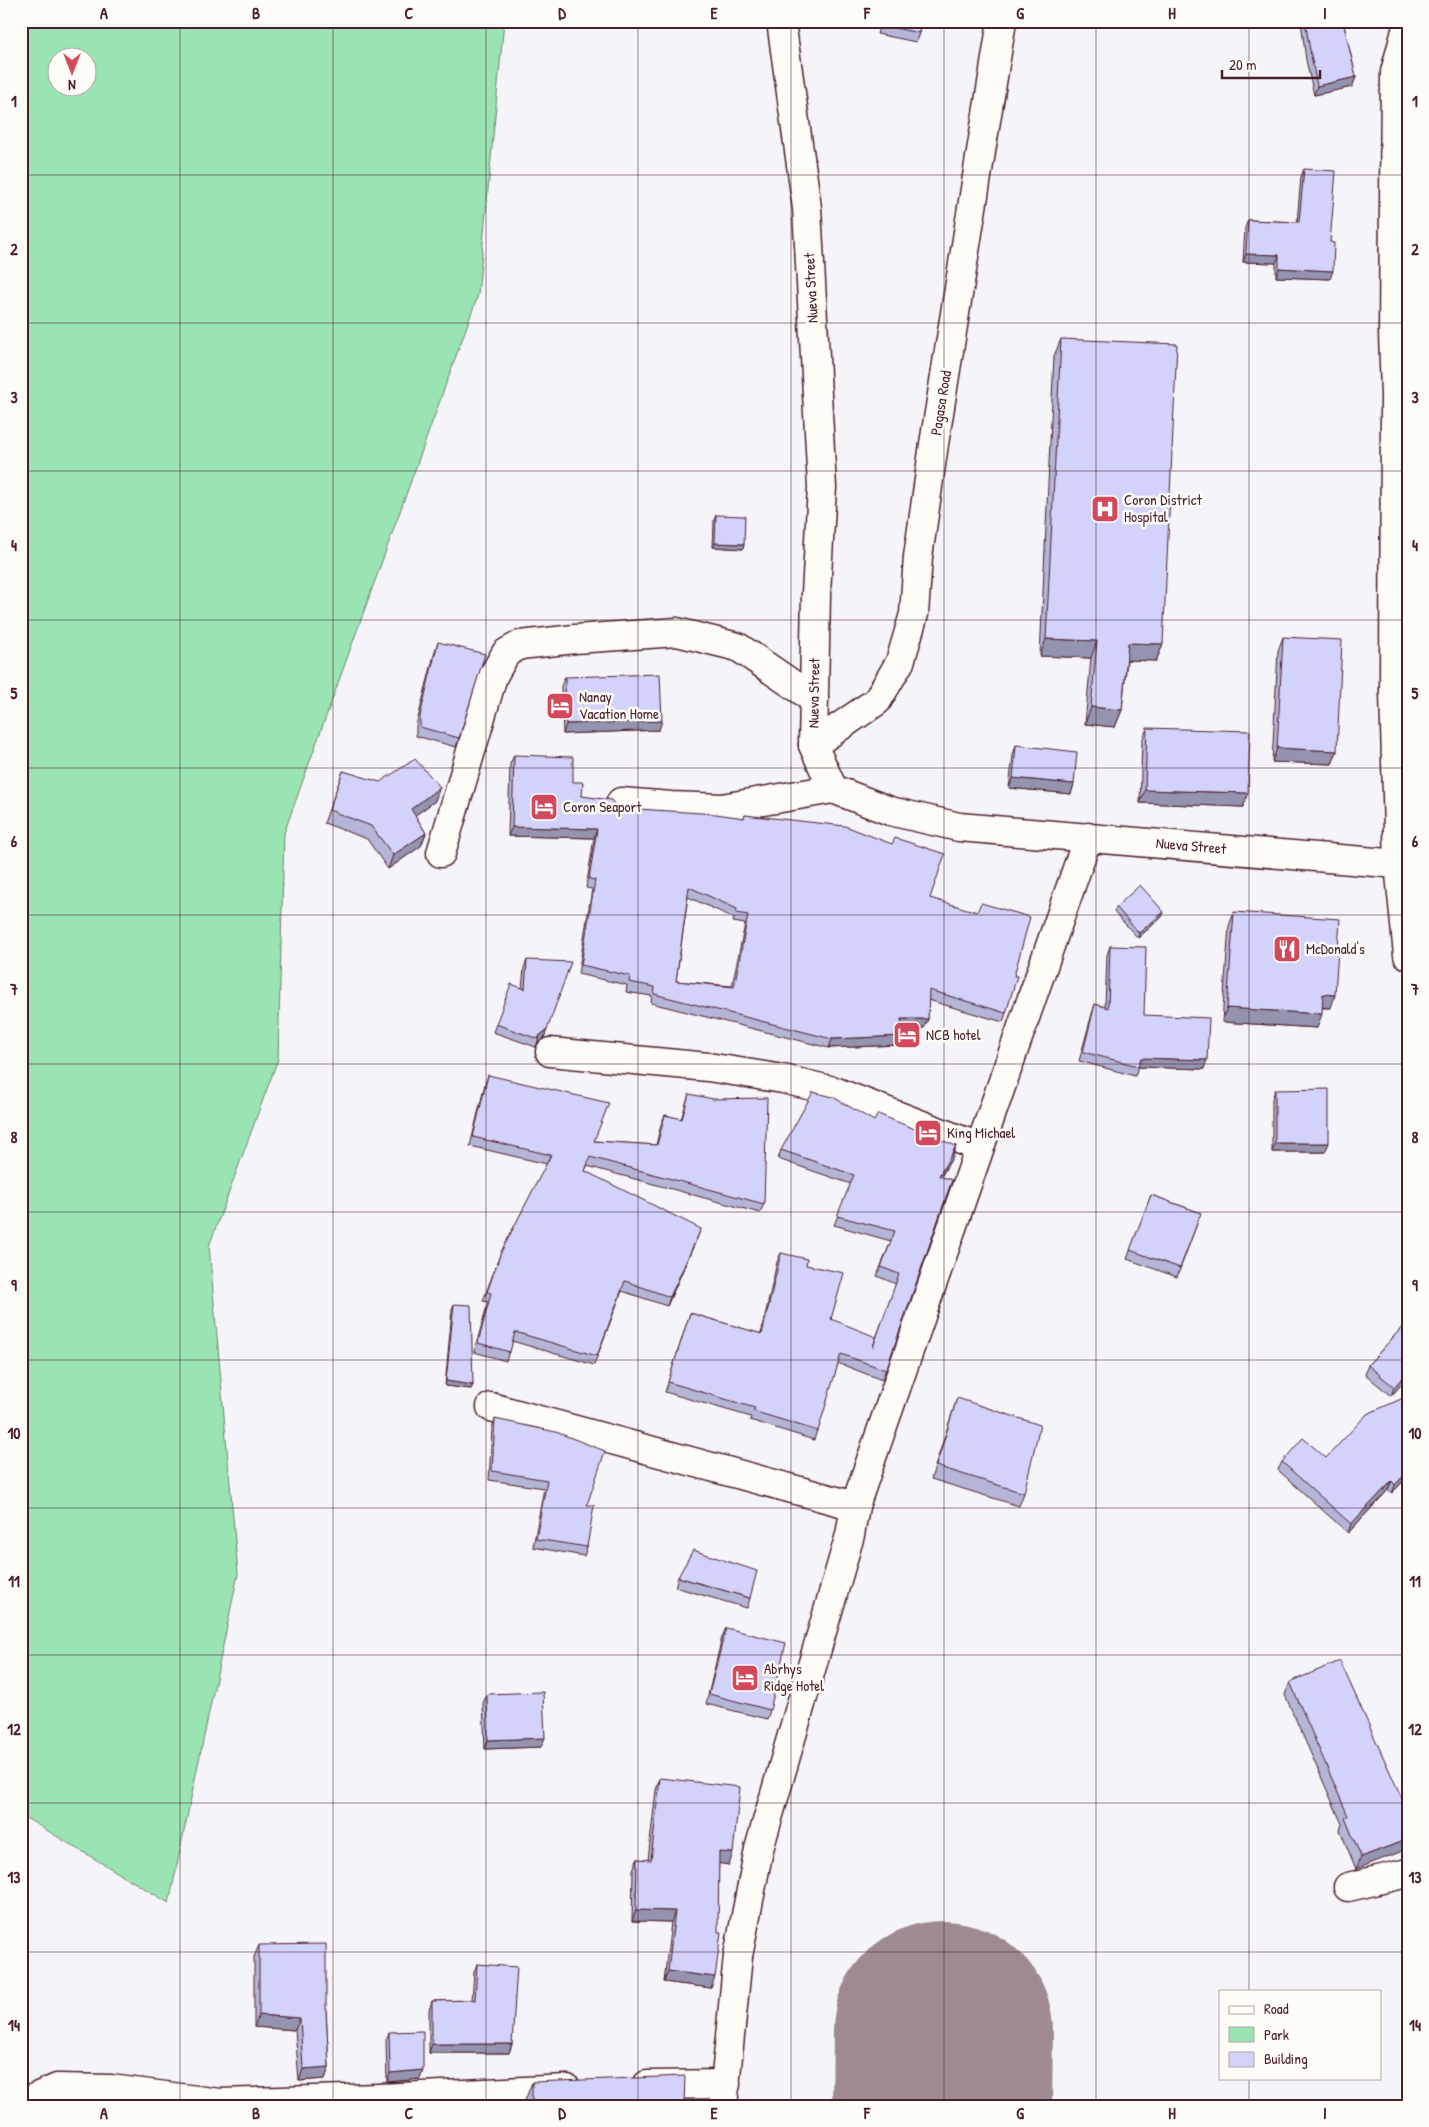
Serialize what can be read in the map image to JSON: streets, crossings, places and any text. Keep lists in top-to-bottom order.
{
  "streets": {
    "street": ["Nueva Street", "Pagasa Road"]
  },
  "crossings": [
    ["Nueva Street", "Pagasa Road"]
  ],
  "places": {
    "hospital": ["Coron District Hospital"],
    "hotel": [
      "Nanay Vacation Home",
      "Coron Seaport",
      "NCB hotel",
      "King Michael",
      "Abrhys Ridge Hotel"
    ],
    "restaurant": ["McDonald's"]
  },
  "legend": ["Road", "Park", "Building"],
  "scale_bar": "20 m",
  "north": "bottom",
  "grid": {
    "columns": [
      "A",
      "B",
      "C",
      "D",
      "E",
      "F",
      "G",
      "H",
      "I"
    ],
    "rows": [
      "1",
      "2",
      "3",
      "4",
      "5",
      "6",
      "7",
      "8",
      "9",
      "10",
      "11",
      "12",
      "13",
      "14"
    ]
  }
}
